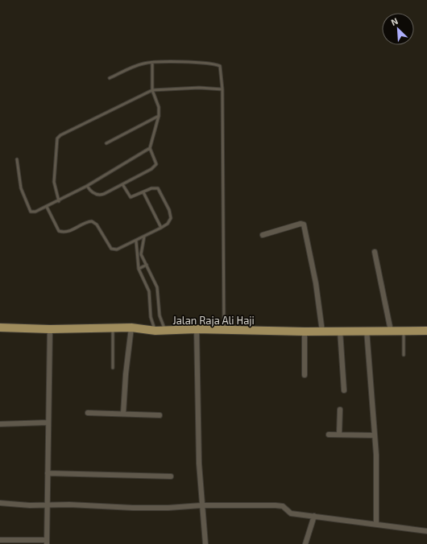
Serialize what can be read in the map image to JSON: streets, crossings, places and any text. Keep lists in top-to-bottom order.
{
  "streets": {
    "main road": ["Jalan Raja Ali Haji"]
  },
  "north": "top left"
}
